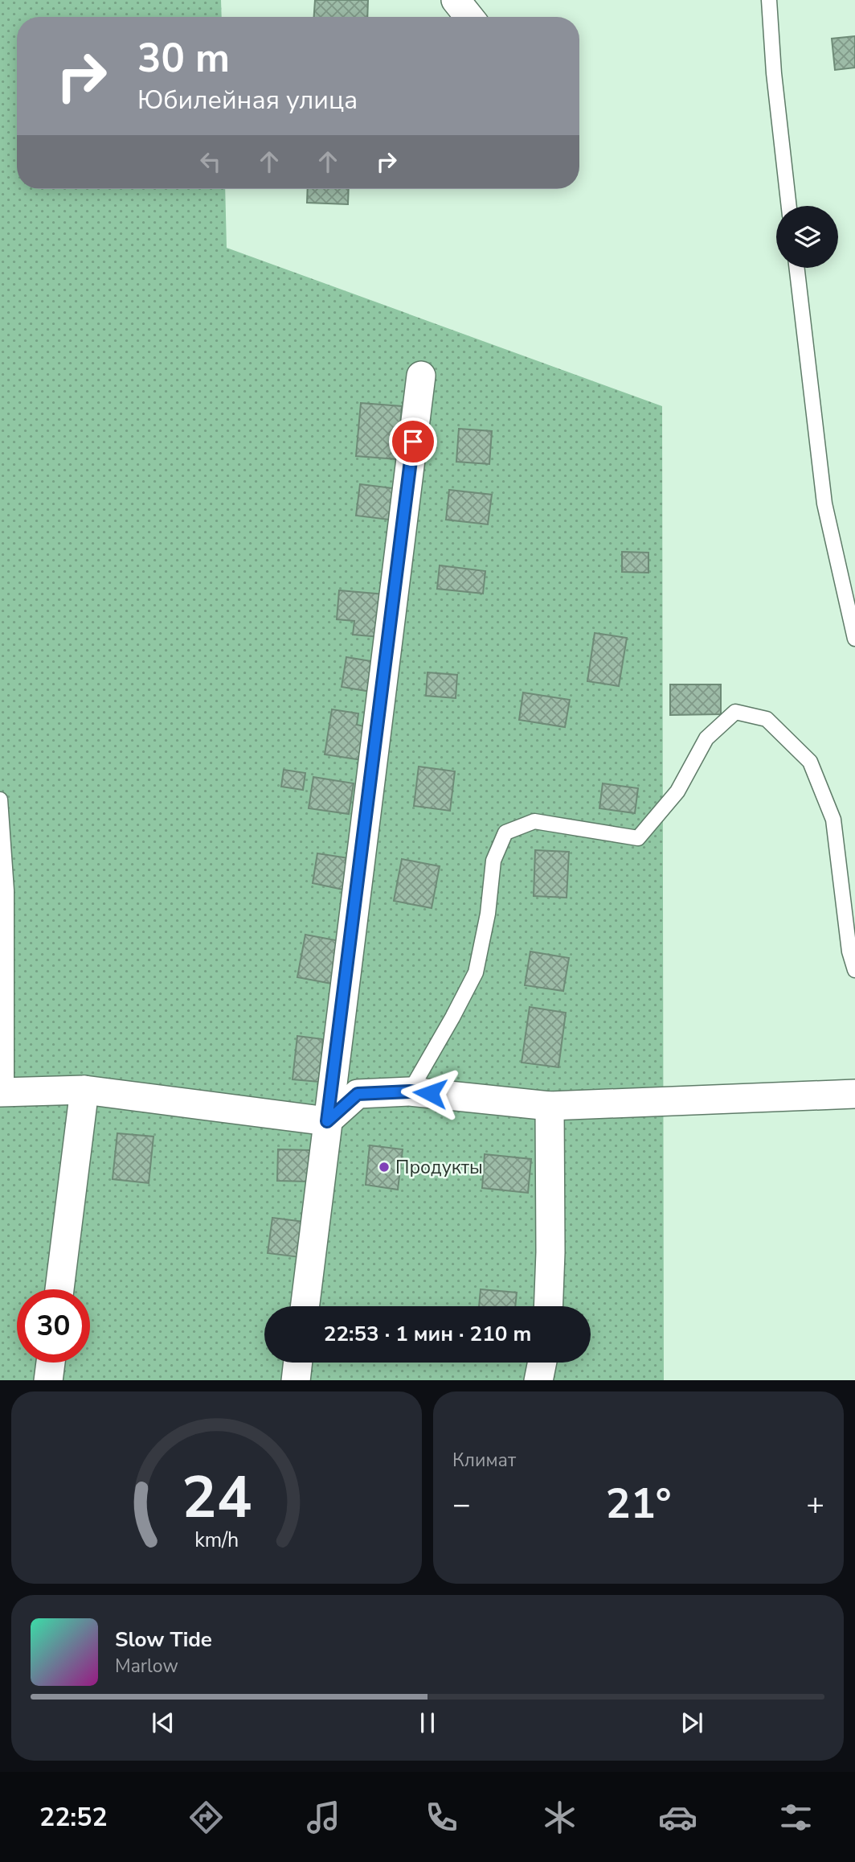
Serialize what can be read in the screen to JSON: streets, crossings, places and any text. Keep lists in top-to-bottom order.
{
  "places": ["Продукты"],
  "page": {
    "turn": ["30 m", "Юбилейная улица"],
    "limit": "30",
    "trip": "22:53 · 1 мин · 210 m",
    "tile": "Климат",
    "heat": ["−", "21°", "+"],
    "song": ["Slow Tide", "Marlow"],
    "tabs": "22:52",
    "gauge": ["24", "km/h"]
  }
}
